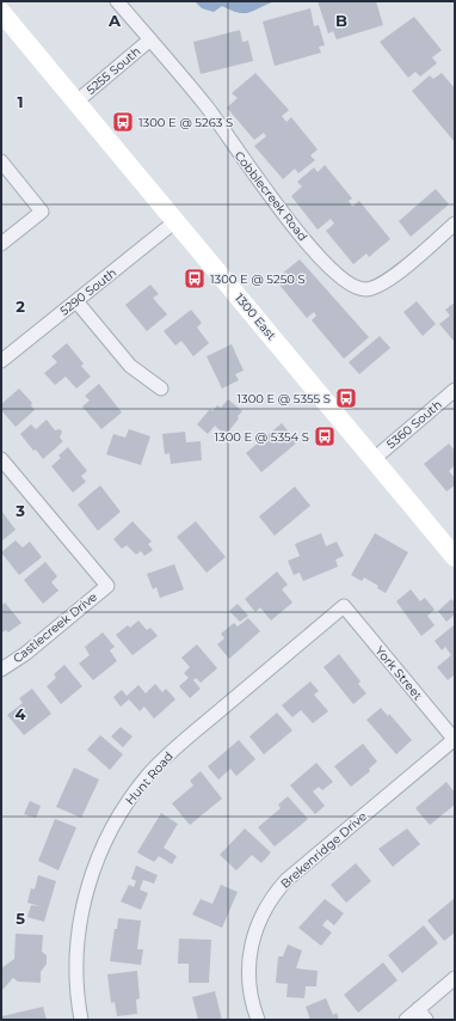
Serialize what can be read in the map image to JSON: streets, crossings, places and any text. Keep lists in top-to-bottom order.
{
  "streets": {
    "main road": ["1300 East"],
    "street": [
      "5255 South",
      "Cobblecreek Road",
      "5290 South",
      "5360 South",
      "Castlecreek Drive",
      "York Street",
      "Hunt Road",
      "Brekenridge Drive"
    ]
  },
  "crossings": [
    ["5255 South", "Cobblecreek Road"],
    ["5255 South", "1300 East"],
    ["5290 South", "1300 East"],
    ["1300 East", "5360 South"],
    ["York Street", "Hunt Road"],
    ["York Street", "Brekenridge Drive"]
  ],
  "places": {
    "bus stop": [
      "1300 E @ 5263 S",
      "1300 E @ 5250 S",
      "1300 E @ 5355 S",
      "1300 E @ 5354 S"
    ]
  },
  "grid": {
    "columns": ["A", "B"],
    "rows": [
      "1",
      "2",
      "3",
      "4",
      "5"
    ]
  }
}
